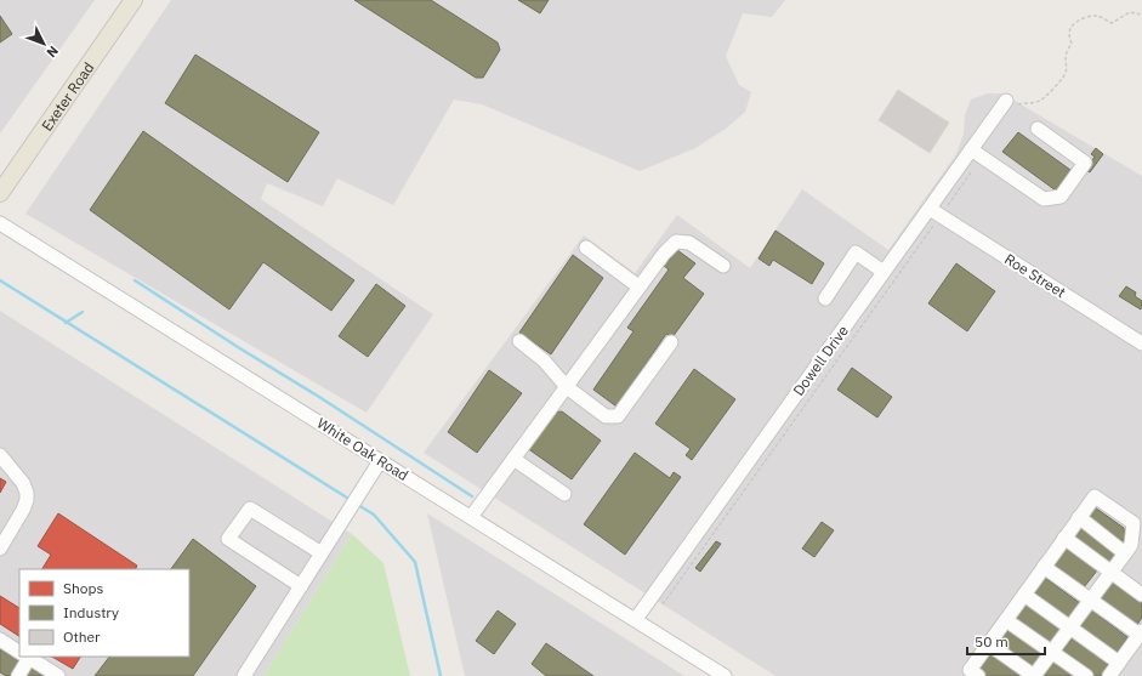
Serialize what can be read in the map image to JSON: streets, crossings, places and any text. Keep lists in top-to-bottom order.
{
  "streets": {
    "main road": ["Exeter Road"],
    "street": ["Roe Street", "Dowell Drive", "White Oak Road"]
  },
  "crossings": [
    ["Roe Street", "Dowell Drive"],
    ["Dowell Drive", "White Oak Road"]
  ],
  "legend": ["Shops", "Industry", "Other"],
  "scale_bar": "50 m",
  "north": "bottom right"
}
